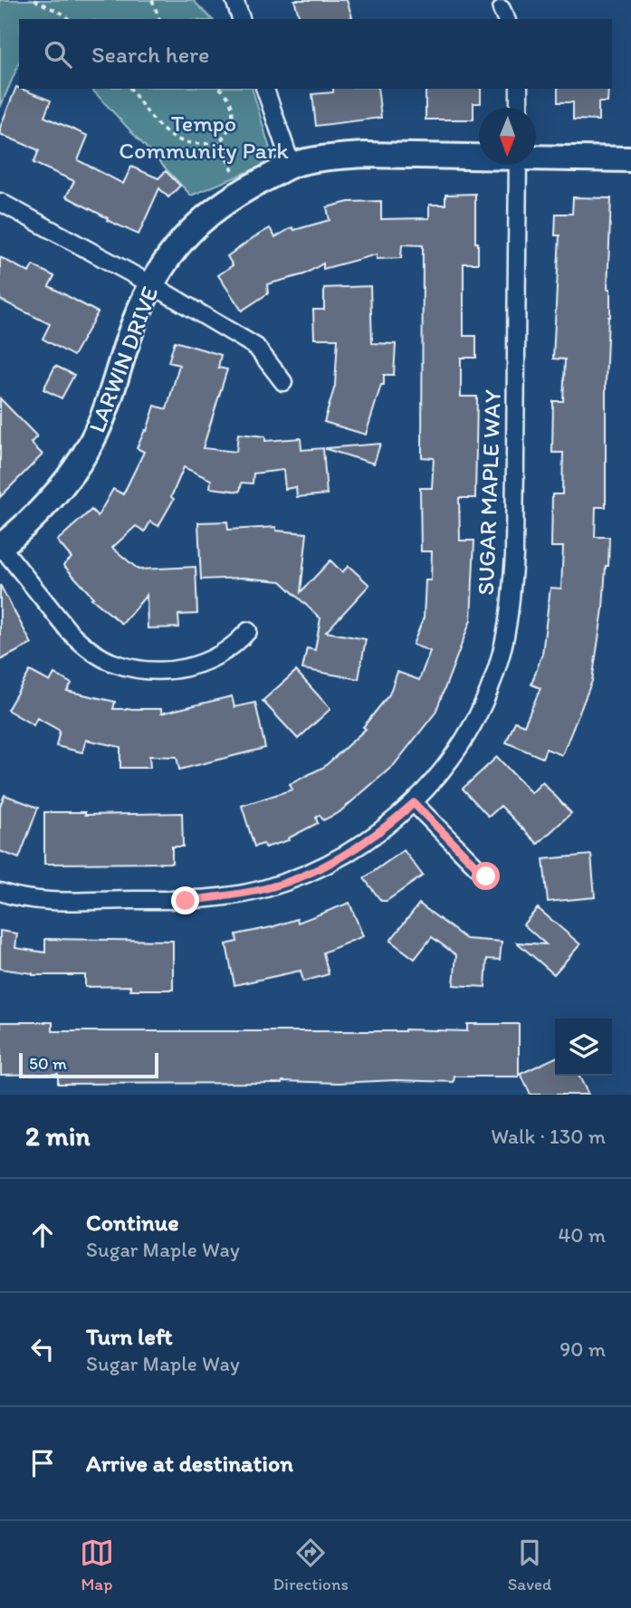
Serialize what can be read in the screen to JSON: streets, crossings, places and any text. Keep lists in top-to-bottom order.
{
  "streets": {
    "street": ["LARWIN DRIVE", "SUGAR MAPLE WAY"]
  },
  "parks": ["Tempo Community Park"],
  "scale_bar": "50 m",
  "north": "bottom",
  "page": {
    "search": "Search here",
    "scale": "50 m",
    "heading": ["2 min", "Walk · 130 m"],
    "list": [
      ["Continue", "Sugar Maple Way", "40 m"],
      ["Turn left", "Sugar Maple Way", "90 m"],
      "Arrive at destination"
    ],
    "nav": ["Map", "Directions", "Saved"]
  }
}
